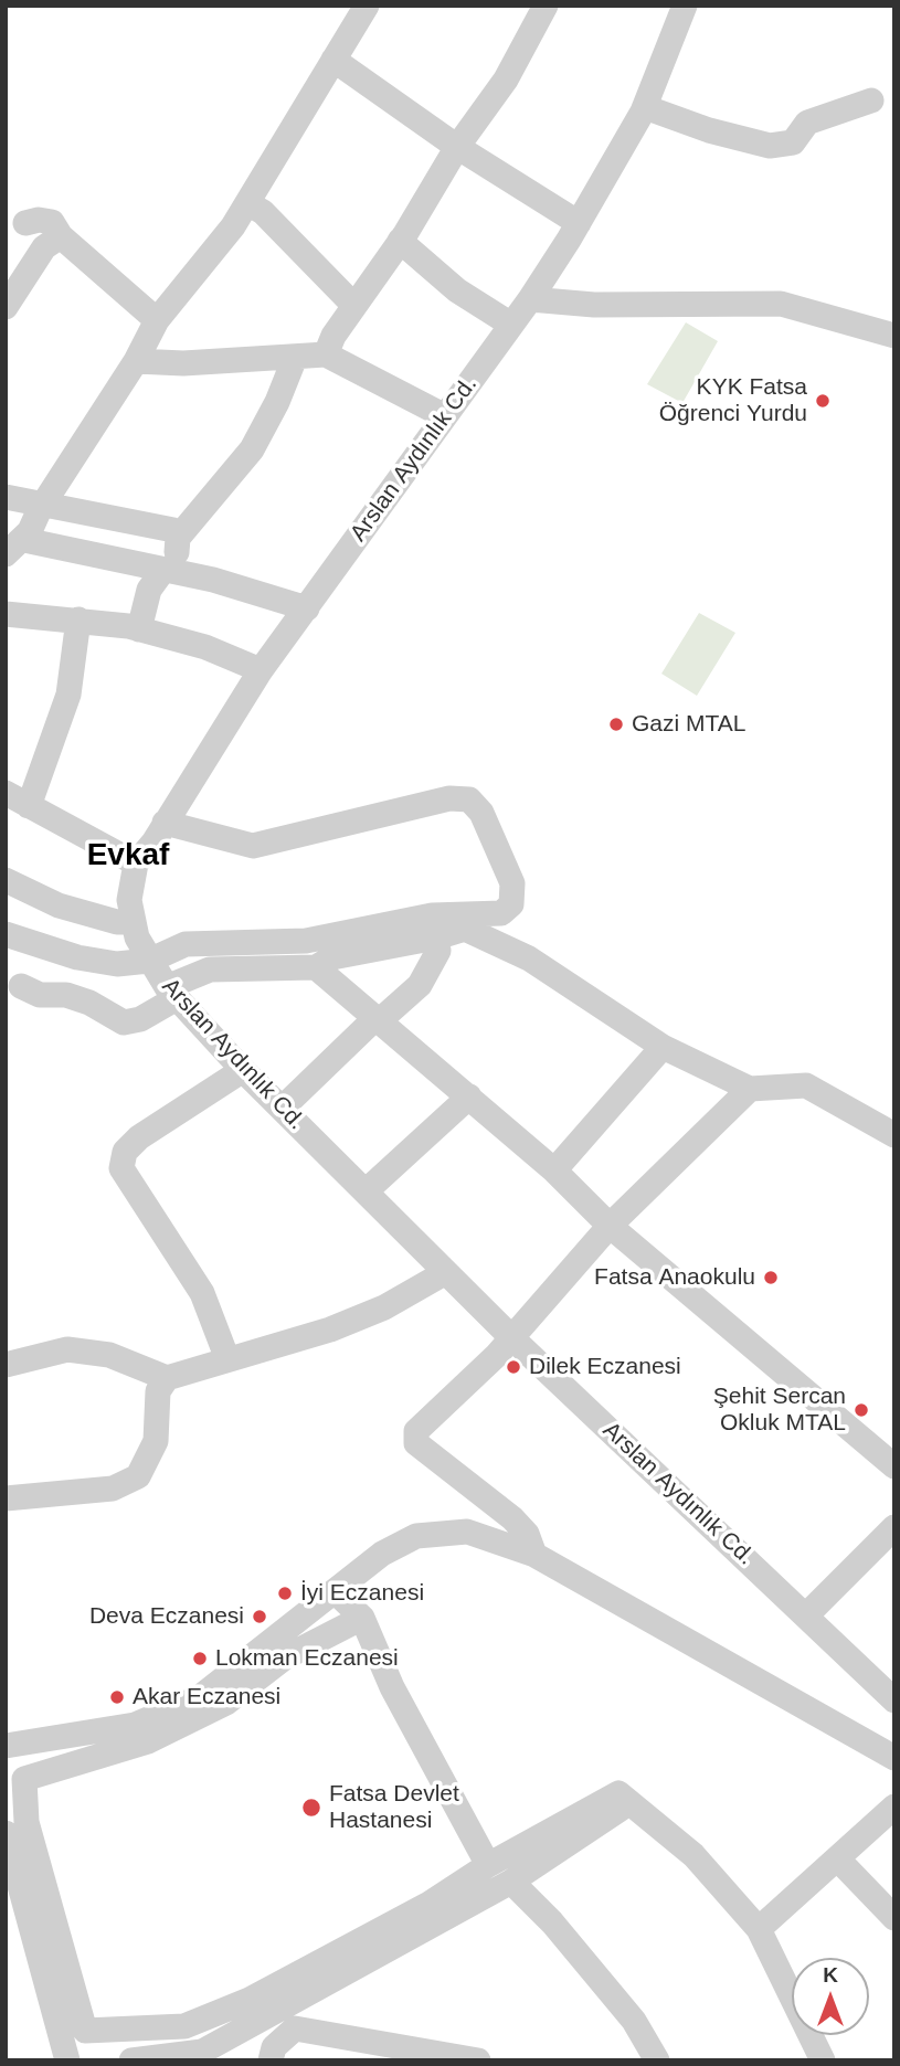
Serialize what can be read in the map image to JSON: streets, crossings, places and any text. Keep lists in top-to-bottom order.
{
  "streets": {
    "street": ["Arslan Aydınlık Cd."]
  },
  "districts": ["Evkaf"],
  "places": [
    "KYK Fatsa Öğrenci Yurdu",
    "Gazi MTAL",
    "Fatsa Anaokulu",
    "Dilek Eczanesi",
    "Şehit Sercan Okluk MTAL",
    "İyi Eczanesi",
    "Deva Eczanesi",
    "Lokman Eczanesi",
    "Akar Eczanesi",
    "Fatsa Devlet Hastanesi"
  ],
  "north": "top"
}
